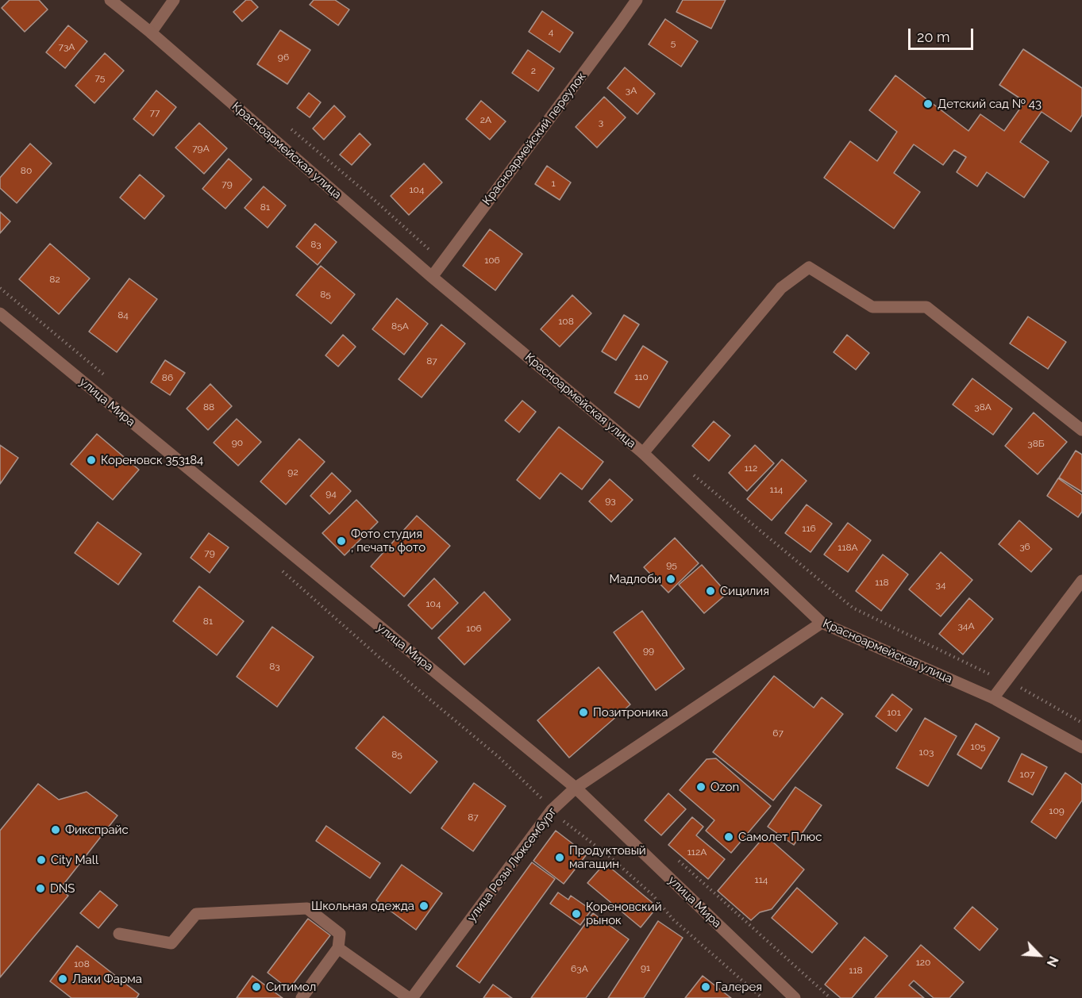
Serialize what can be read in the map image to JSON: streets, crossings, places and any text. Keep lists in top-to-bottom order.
{
  "streets": {
    "street": [
      "Красноармейский переулок",
      "Красноармейская улица",
      "улица Мира",
      "улица Розы Люксембург"
    ]
  },
  "crossings": [
    ["Красноармейский переулок", "Красноармейская улица"],
    ["Красноармейская улица", "улица Розы Люксембург"],
    ["улица Мира", "улица Розы Люксембург"]
  ],
  "places": [
    "Детский сад № 43",
    "Кореновск 353184",
    "Фото студия , печать фото",
    "Мадлоби",
    "Сицилия",
    "Позитроника",
    "Ozon",
    "Фикспрайс",
    "Самолет Плюс",
    "Продуктовый магащин",
    "City Mall",
    "DNS",
    "Школьная одежда",
    "Кореновский рынок",
    "Лаки Фарма",
    "Ситимол",
    "Галерея"
  ],
  "house_numbers": [
    "4",
    "5",
    "73А",
    "96",
    "2",
    "75",
    "3А",
    "77",
    "2А",
    "3",
    "79А",
    "80",
    "1",
    "79",
    "104",
    "81",
    "83",
    "106",
    "82",
    "85",
    "84",
    "108",
    "85А",
    "87",
    "110",
    "86",
    "88",
    "38А",
    "90",
    "38Б",
    "112",
    "92",
    "114",
    "94",
    "93",
    "116",
    "36",
    "118А",
    "79",
    "95",
    "118",
    "34",
    "104",
    "81",
    "34А",
    "106",
    "99",
    "83",
    "101",
    "67",
    "105",
    "103",
    "85",
    "107",
    "109",
    "87",
    "112А",
    "114",
    "120",
    "108",
    "91",
    "63А",
    "118"
  ],
  "scale_bar": "20 m",
  "north": "bottom right"
}
